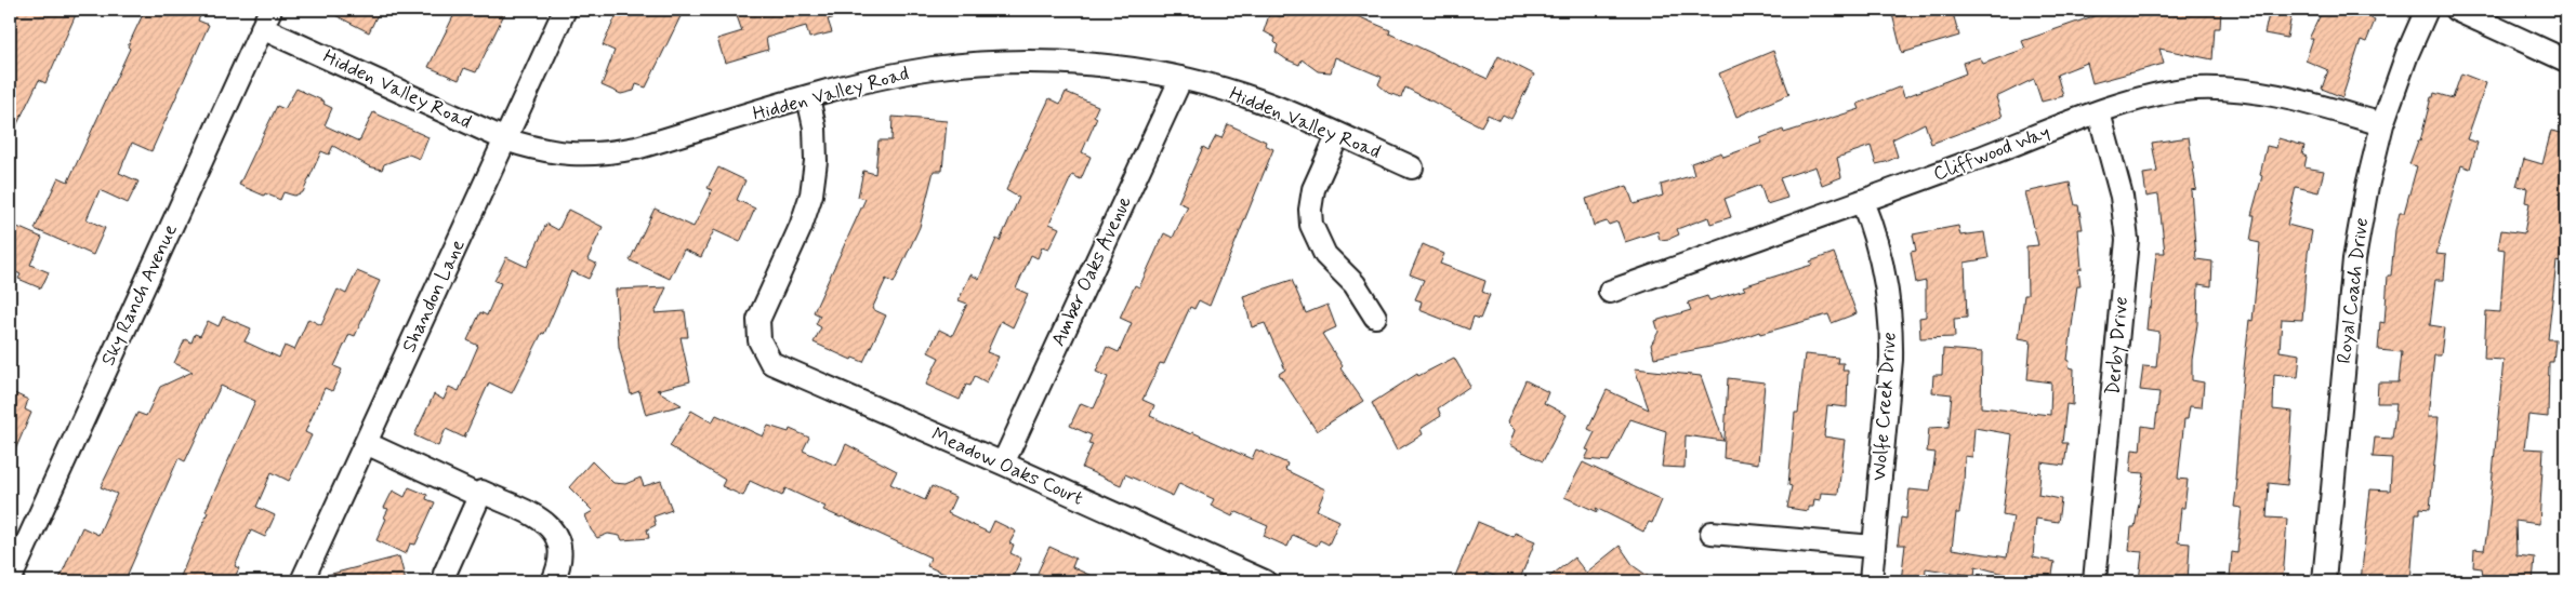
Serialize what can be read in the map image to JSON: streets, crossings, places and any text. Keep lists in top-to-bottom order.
{
  "streets": {
    "street": [
      "Hidden Valley Road",
      "Cliffwood Way",
      "Amber Oaks Avenue",
      "Royal Coach Drive",
      "Sky Ranch Avenue",
      "Shandon Lane",
      "Derby Drive",
      "Wolfe Creek Drive",
      "Meadow Oaks Court"
    ]
  },
  "crossings": [
    ["Hidden Valley Road", "Amber Oaks Avenue"],
    ["Hidden Valley Road", "Sky Ranch Avenue"],
    ["Hidden Valley Road", "Shandon Lane"],
    ["Hidden Valley Road", "Meadow Oaks Court"],
    ["Cliffwood Way", "Royal Coach Drive"],
    ["Cliffwood Way", "Derby Drive"],
    ["Cliffwood Way", "Wolfe Creek Drive"],
    ["Amber Oaks Avenue", "Meadow Oaks Court"]
  ]
}
